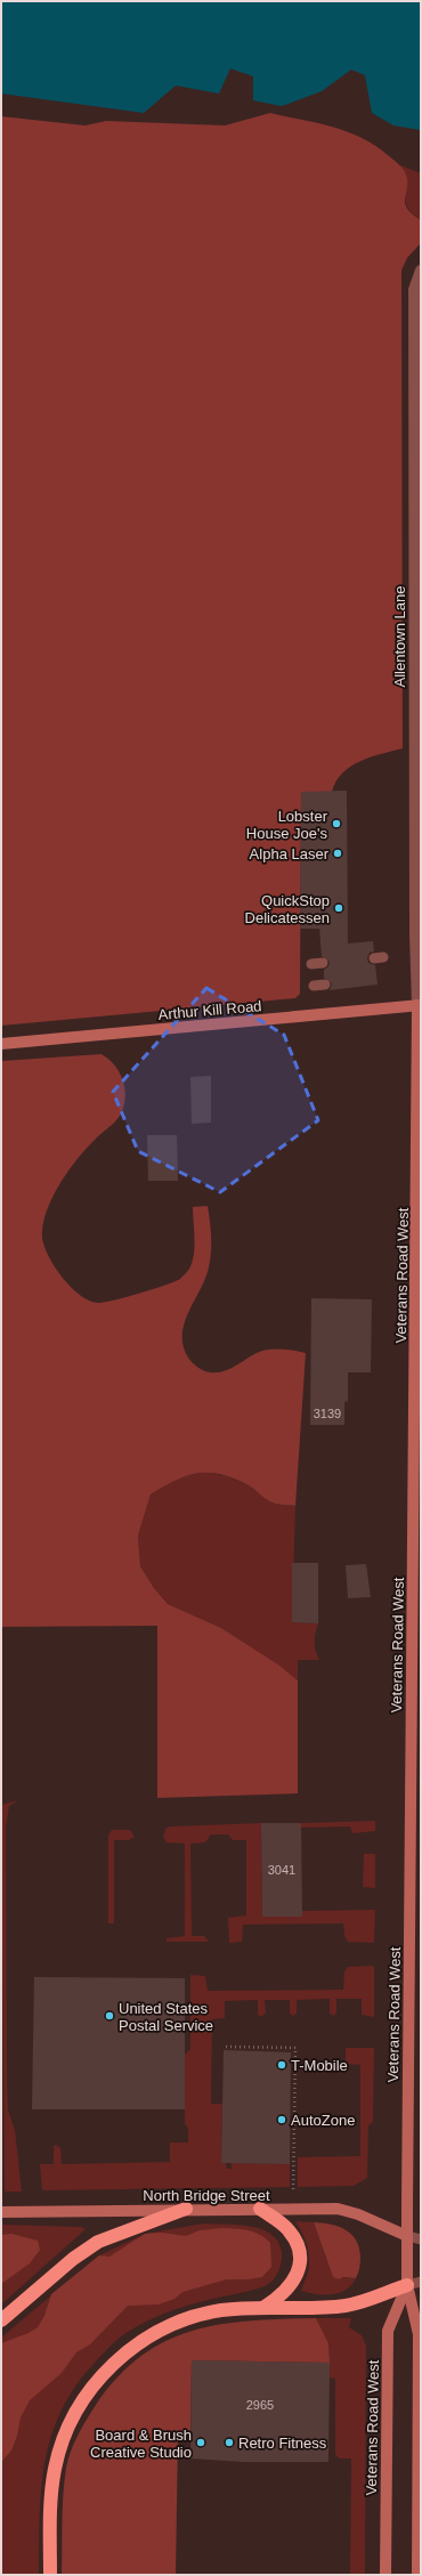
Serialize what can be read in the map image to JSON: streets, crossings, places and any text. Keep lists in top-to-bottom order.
{
  "streets": {
    "street": [
      "Allentown Lane",
      "Arthur Kill Road",
      "Veterans Road West",
      "North Bridge Street"
    ]
  },
  "crossings": [
    ["Allentown Lane", "Arthur Kill Road"],
    ["Allentown Lane", "Veterans Road West"],
    ["Arthur Kill Road", "Veterans Road West"],
    ["Veterans Road West", "North Bridge Street"]
  ],
  "places": [
    "Lobster House Joe's",
    "Alpha Laser",
    "QuickStop Delicatessen",
    "United States Postal Service",
    "T-Mobile",
    "AutoZone",
    "Board & Brush Creative Studio",
    "Retro Fitness"
  ],
  "house_numbers": ["3139", "3041", "2965"]
}
